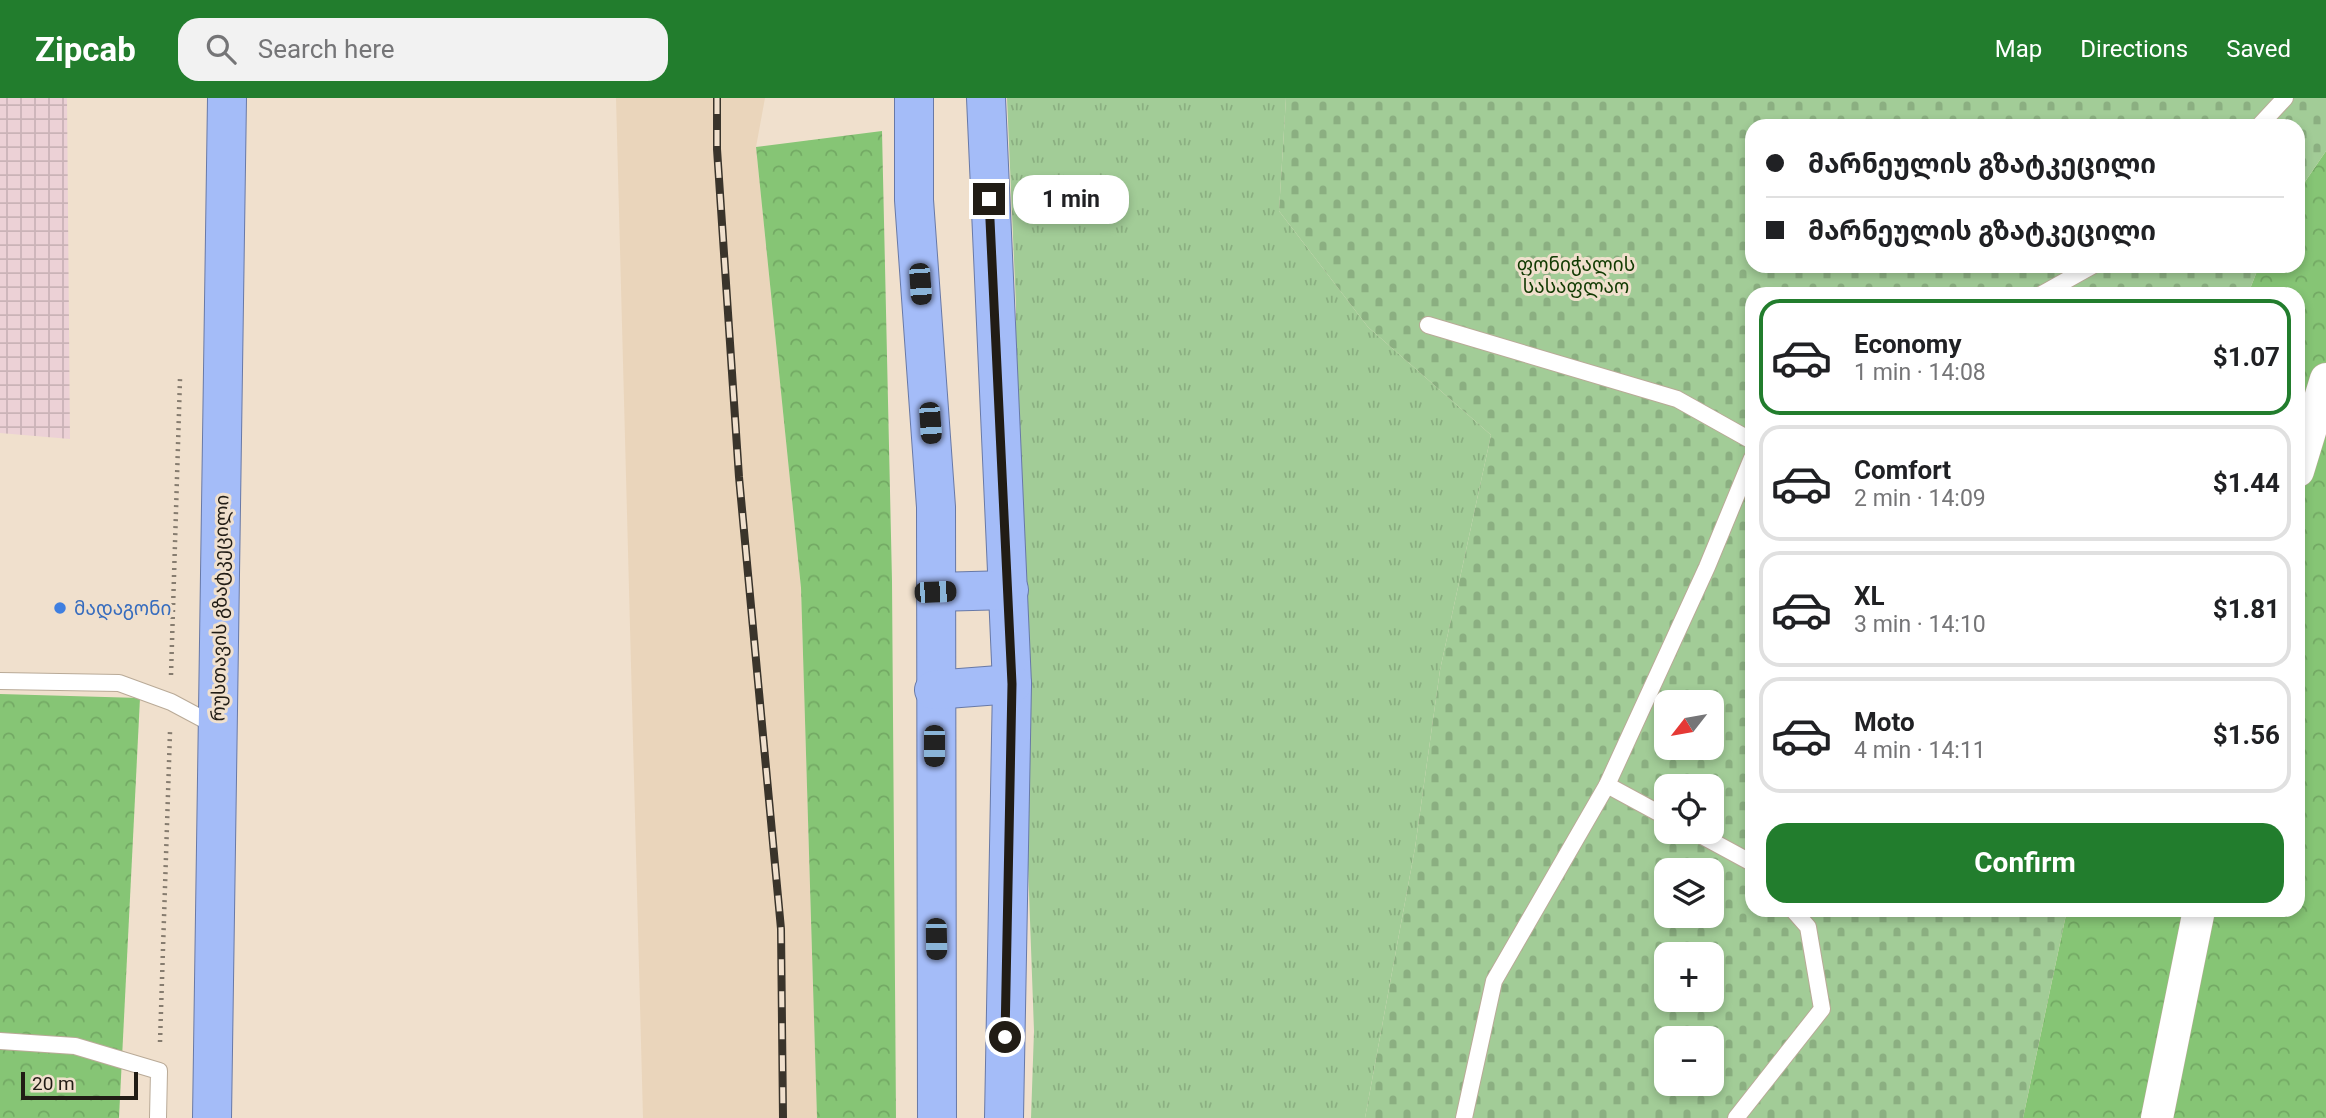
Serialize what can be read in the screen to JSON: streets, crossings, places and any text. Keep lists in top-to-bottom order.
{
  "streets": {
    "highway": ["რუსთავის გზატკეცილი"]
  },
  "parks": ["ფონიჭალის სასაფლაო"],
  "places": ["მადაგონი"],
  "scale_bar": "20 m",
  "north": "bottom left",
  "page": {
    "header": "Zipcab",
    "search": "Search here",
    "nav": ["Map", "Directions", "Saved"],
    "banner": ["მარნეულის გზატკეცილი", "მარნეულის გზატკეცილი"],
    "bubble": "1 min",
    "list": [
      {
        "name": "Economy",
        "note": "1 min · 14:08",
        "value": "$1.07"
      },
      {
        "name": "Comfort",
        "note": "2 min · 14:09",
        "value": "$1.44"
      },
      {
        "name": "XL",
        "note": "3 min · 14:10",
        "value": "$1.81"
      },
      {
        "name": "Moto",
        "note": "4 min · 14:11",
        "value": "$1.56"
      }
    ],
    "map_buttons": ["+", "−"],
    "buttons": "Confirm",
    "scale": "20 m"
  }
}
